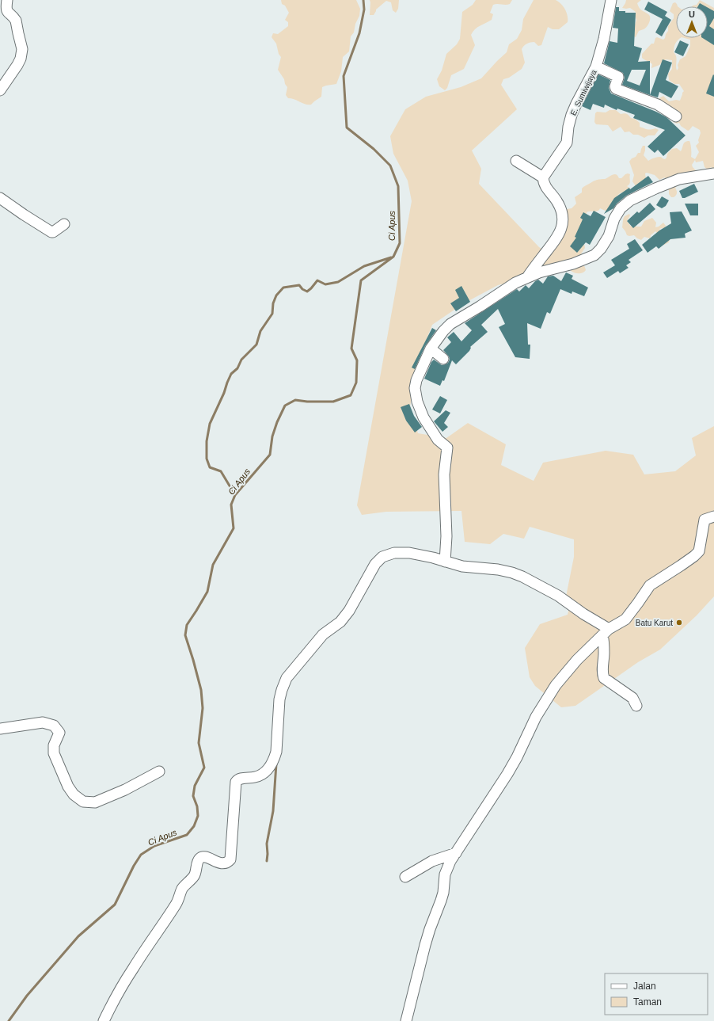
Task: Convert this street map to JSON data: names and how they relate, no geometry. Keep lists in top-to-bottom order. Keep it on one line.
{"streets":{"street":["E. Sumiwijaya"]},"water":["Ci Apus"],"places":["Batu Karut"],"legend":["Jalan","Taman"],"north":"top"}
